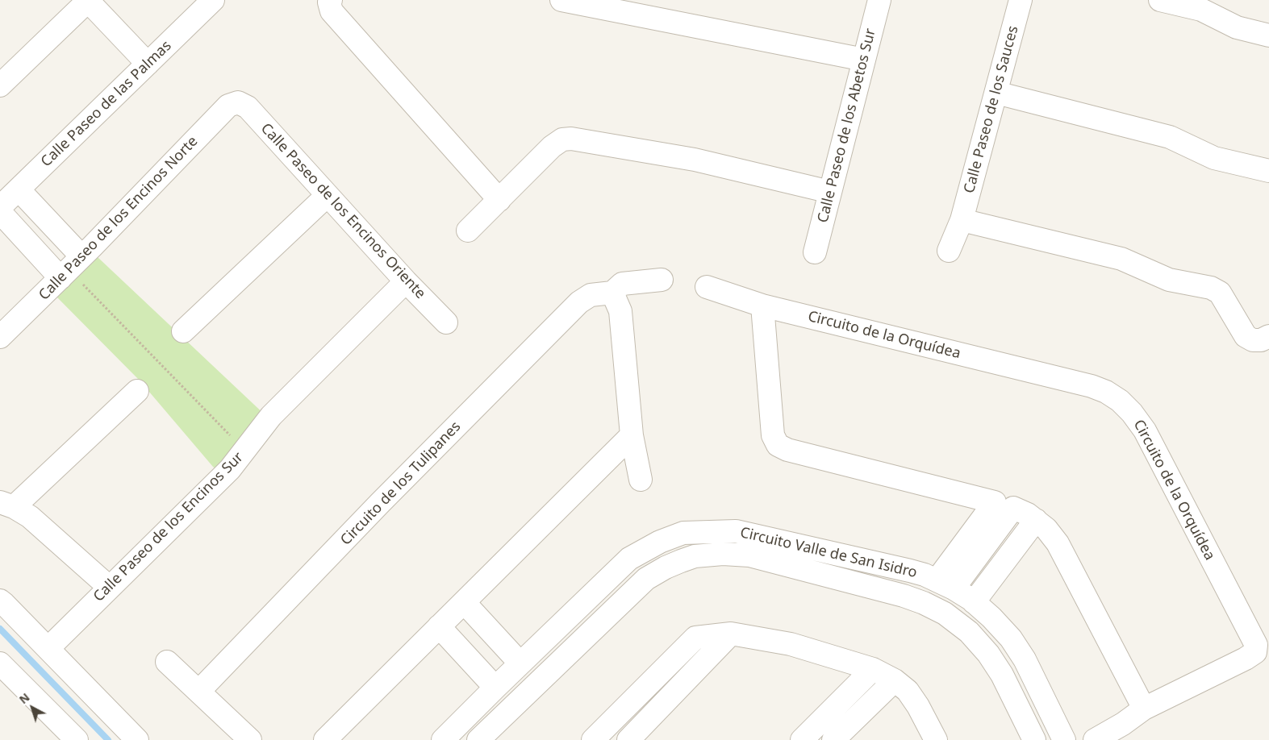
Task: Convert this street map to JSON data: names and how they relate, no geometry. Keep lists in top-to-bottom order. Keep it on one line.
{"streets":{"street":["Calle Paseo de las Palmas","Calle Paseo de los Sauces","Calle Paseo de los Abetos Sur","Calle Paseo de los Encinos Oriente","Calle Paseo de los Encinos Norte","Circuito de la Orquídea","Circuito de los Tulipanes","Calle Paseo de los Encinos Sur","Circuito Valle de San Isidro"]},"crossings":[["Calle Paseo de los Encinos Oriente","Calle Paseo de los Encinos Norte"],["Calle Paseo de los Encinos Oriente","Calle Paseo de los Encinos Sur"]],"north":"top left"}
